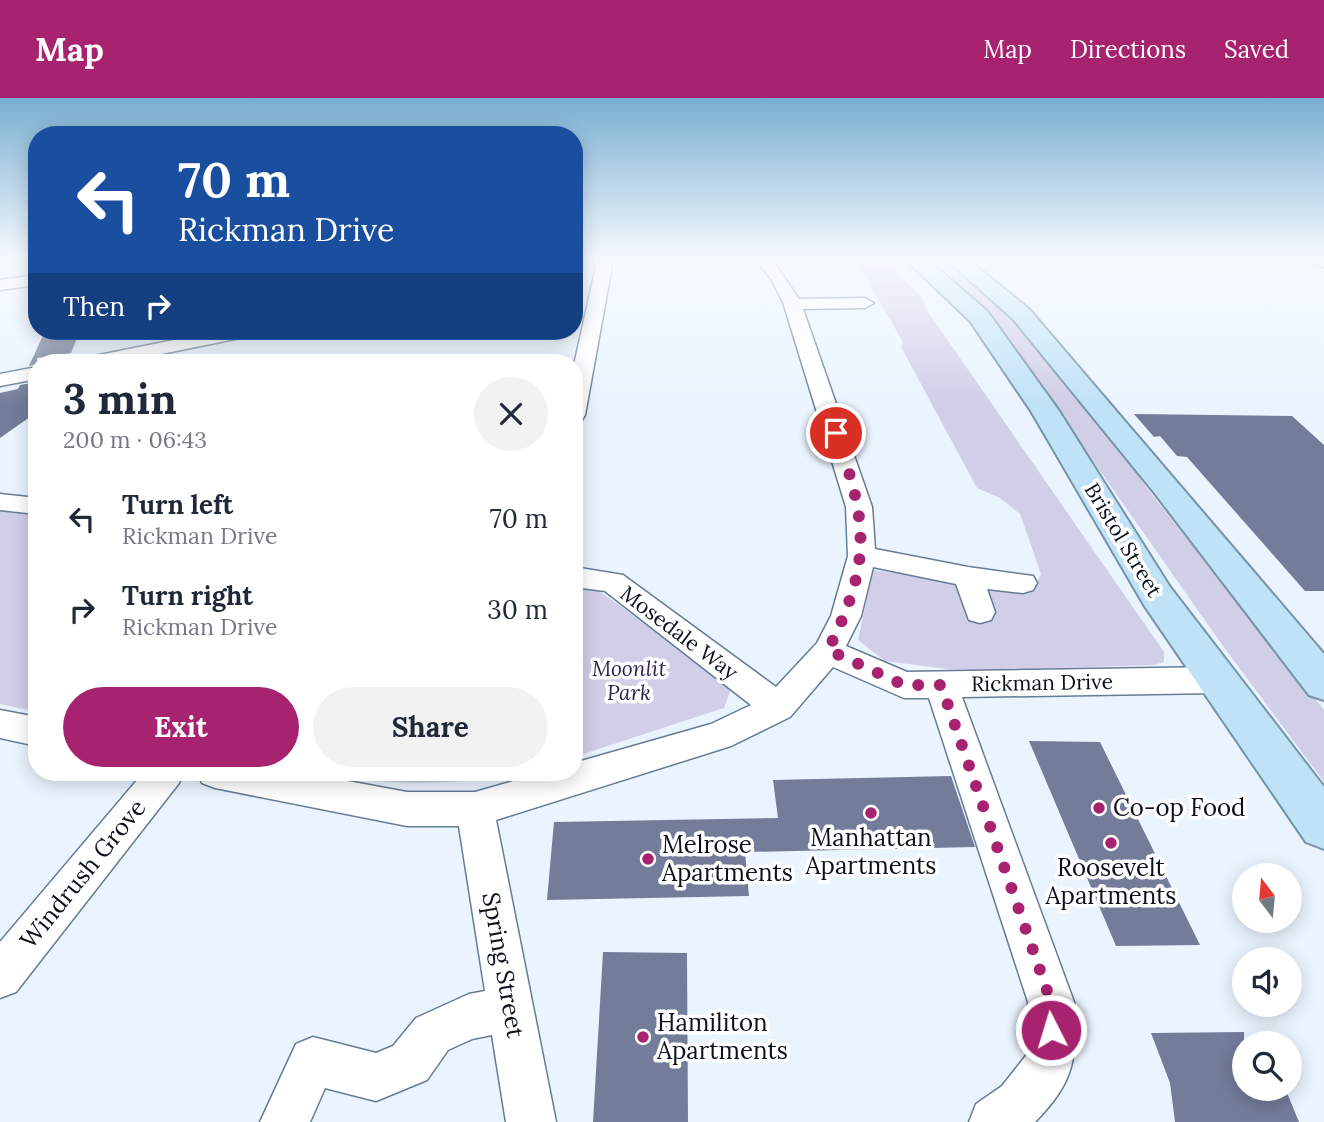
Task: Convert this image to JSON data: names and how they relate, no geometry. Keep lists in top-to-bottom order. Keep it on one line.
{"streets":{"highway":["Bristol Street"],"street":["Mosedale Way","Rickman Drive","Windrush Grove","Spring Street"]},"crossings":[["Bristol Street","Rickman Drive"]],"parks":["Moonlit Park"],"places":["Co-op Food","Manhattan Apartments","Roosevelt Apartments","Melrose Apartments","Hamiliton Apartments"],"north":"top","page":{"header":"Map","nav":["Map","Directions","Saved"],"turn":["70 m","Rickman Drive"],"then":"Then","heading":["3 min","200 m · 06:43"],"list":[{"name":"Turn left","note":"Rickman Drive","value":"70 m"},{"name":"Turn right","note":"Rickman Drive","value":"30 m"}],"buttons":["Exit","Share"]}}
